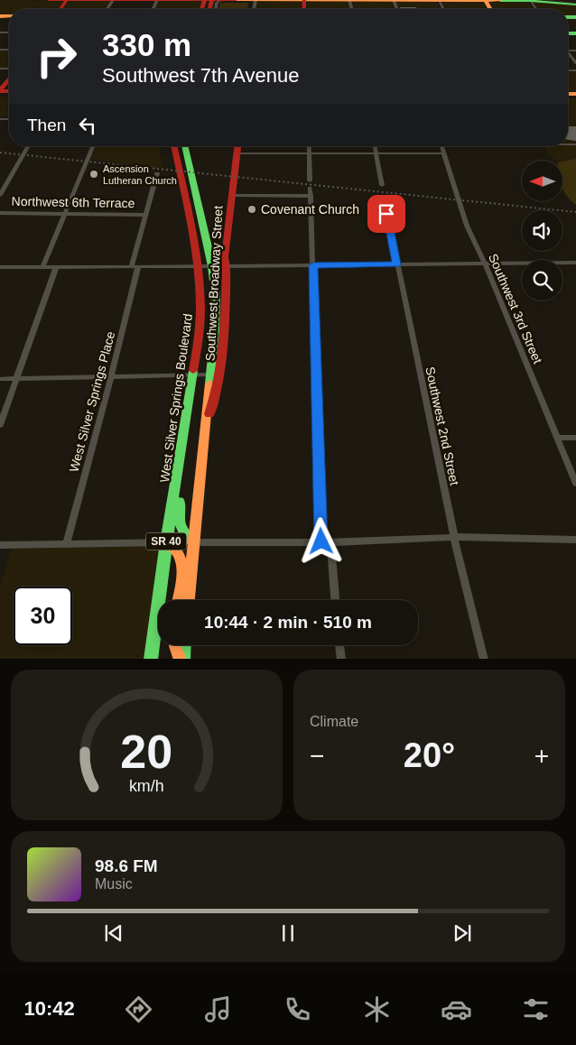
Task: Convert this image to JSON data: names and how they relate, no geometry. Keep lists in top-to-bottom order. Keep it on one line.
{"streets":{"main road":["Southwest Broadway Street","West Silver Springs Boulevard","SR 40"],"street":["Northwest 6th Terrace","Southwest 3rd Street","West Silver Springs Place","Southwest 2nd Street"]},"crossings":[["Northwest 6th Terrace","West Silver Springs Place"],["Southwest Broadway Street","SR 40"]],"places":["Ascension Lutheran Church","Covenant Church"],"north":"left","page":{"turn":["330 m","Southwest 7th Avenue"],"then":"Then","limit":"30","trip":"10:44 · 2 min · 510 m","tile":"Climate","heat":["−","20°","+"],"song":["98.6 FM","Music"],"tabs":"10:42","gauge":["20","km/h"]}}
